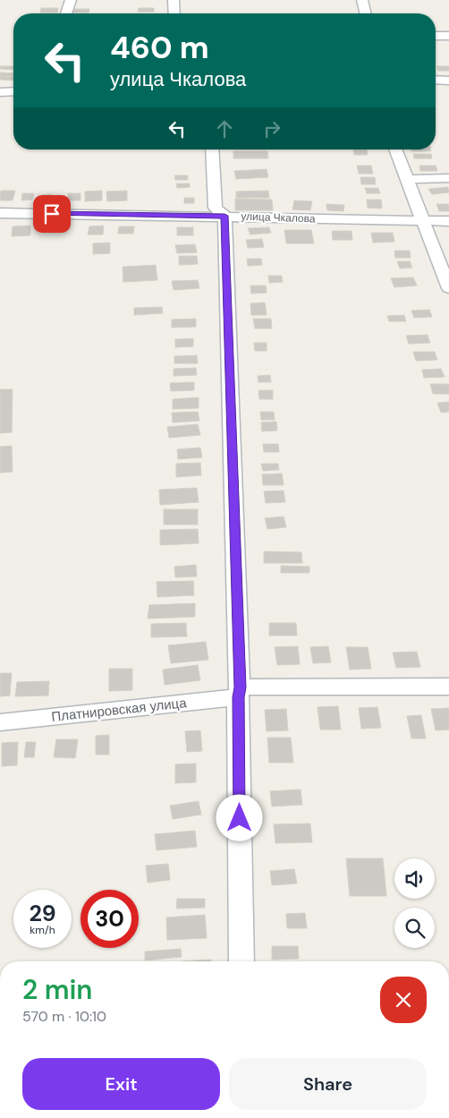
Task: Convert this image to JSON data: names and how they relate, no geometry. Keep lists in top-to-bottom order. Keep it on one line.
{"streets":{"street":["улица Чкалова","Платнировская улица"]},"page":{"turn":["460 m","улица Чкалова"],"speed":"29 km/h","limit":"30","heading":["2 min","570 m · 10:10"],"buttons":["Exit","Share"]}}
